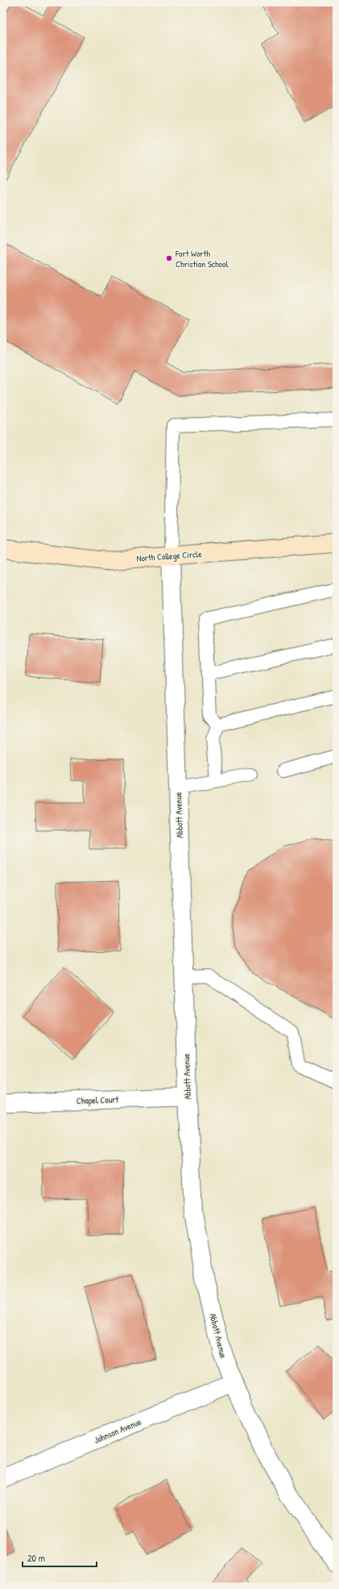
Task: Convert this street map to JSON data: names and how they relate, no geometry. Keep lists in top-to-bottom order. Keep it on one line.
{"streets":{"street":["North College Circle","Abbott Avenue","Chapel Court","Johnson Avenue"]},"crossings":[["North College Circle","Abbott Avenue"],["Abbott Avenue","Chapel Court"],["Abbott Avenue","Johnson Avenue"]],"places":["Fort Worth Christian School"],"scale_bar":"20 m"}
